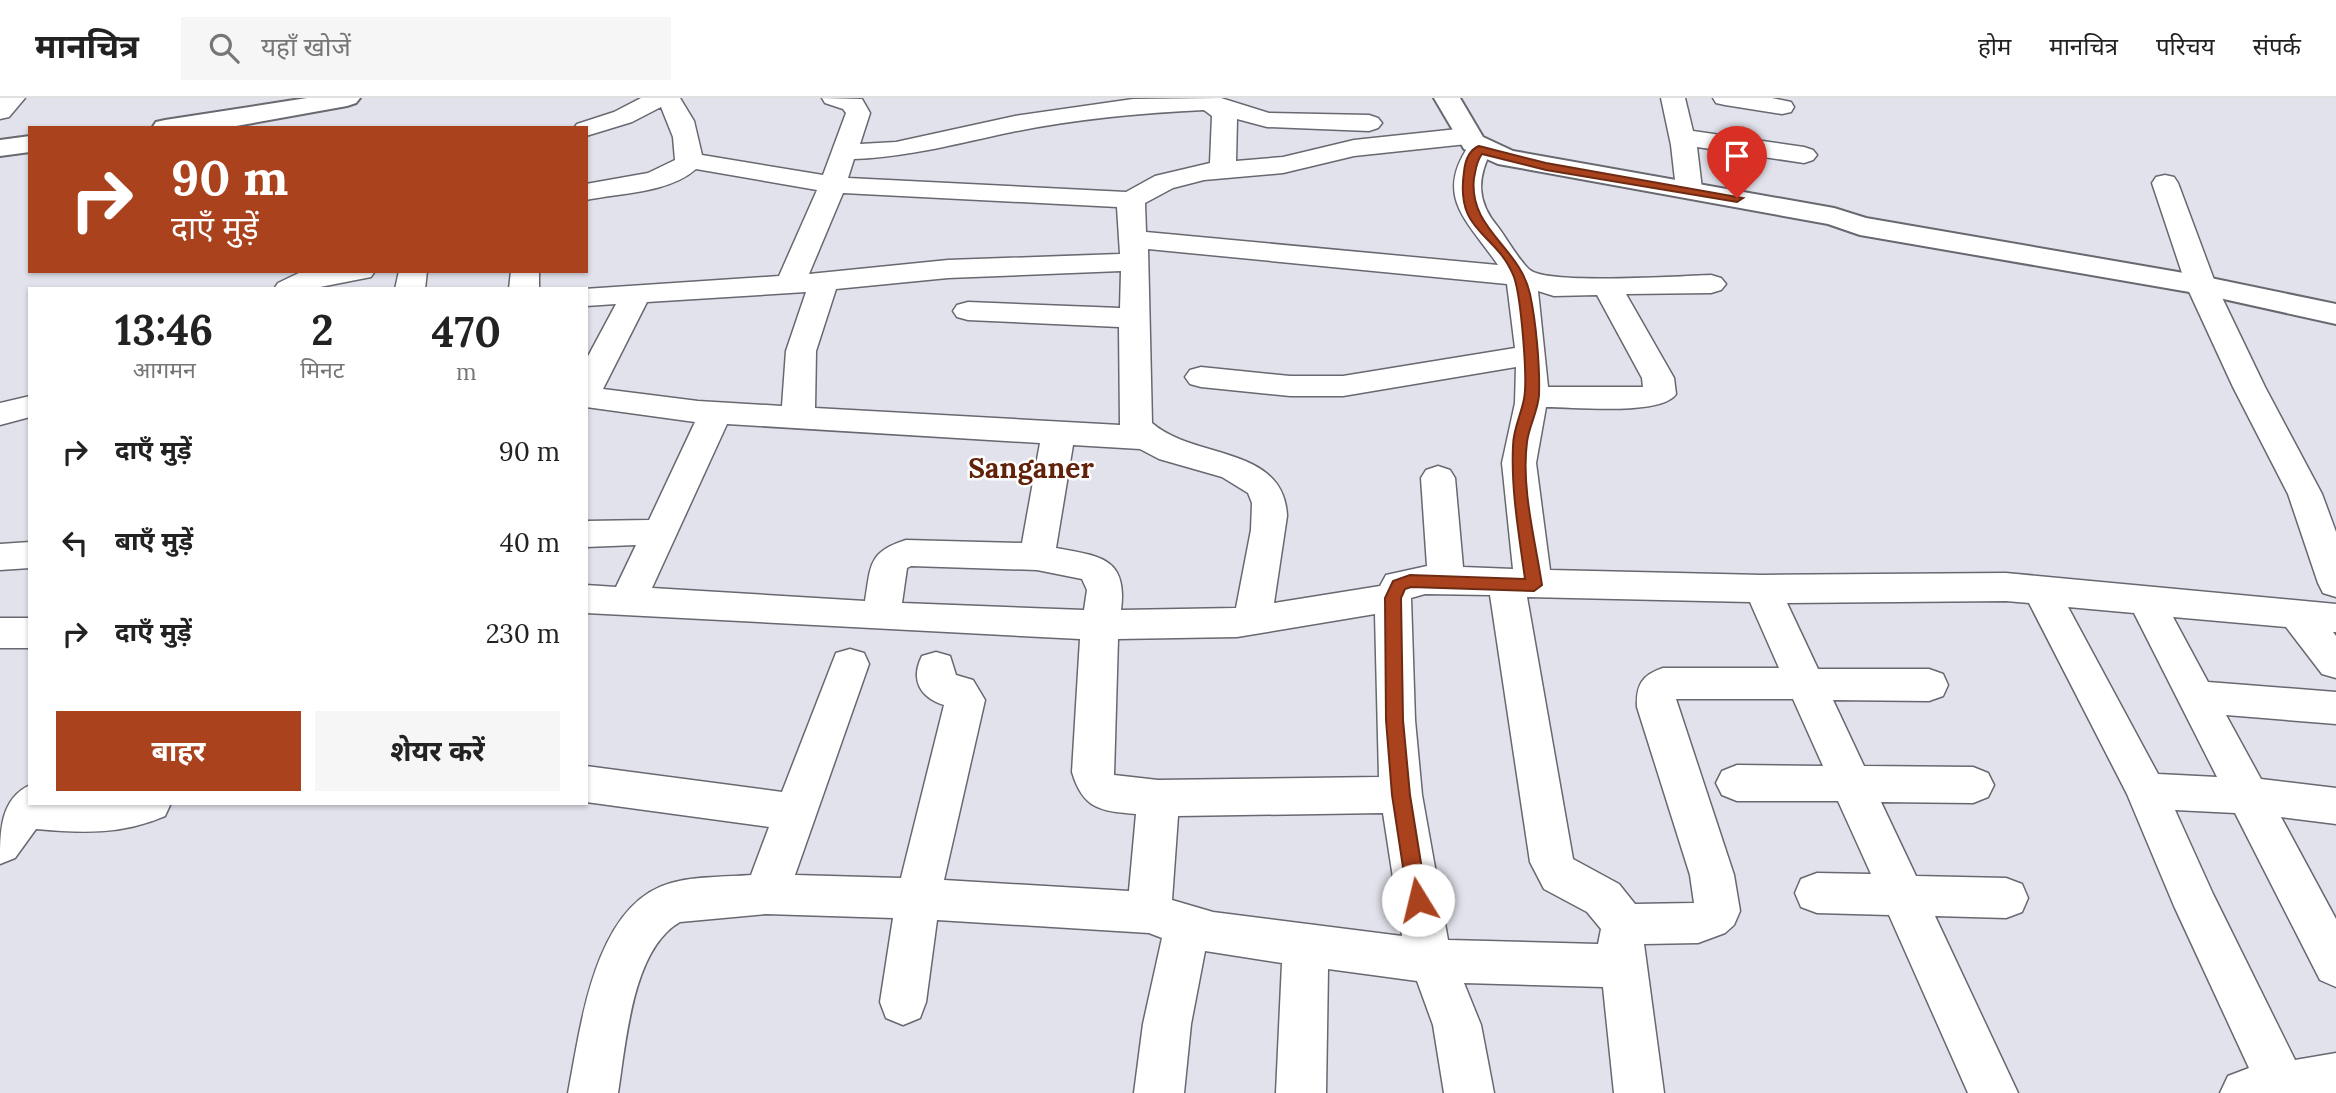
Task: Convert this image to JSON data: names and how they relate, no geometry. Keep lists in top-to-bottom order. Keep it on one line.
{"districts":["Sanganer"],"page":{"header":"मानचित्र","search":"यहाँ खोजें","nav":["होम","मानचित्र","परिचय","संपर्क"],"turn":["90 m","दाएँ मुड़ें"],"eta":["13:46","आगमन","2","मिनट","470","m"],"list":[{"name":"दाएँ मुड़ें","value":"90 m"},{"name":"बाएँ मुड़ें","value":"40 m"},{"name":"दाएँ मुड़ें","value":"230 m"}],"buttons":["बाहर","शेयर करें"]}}
